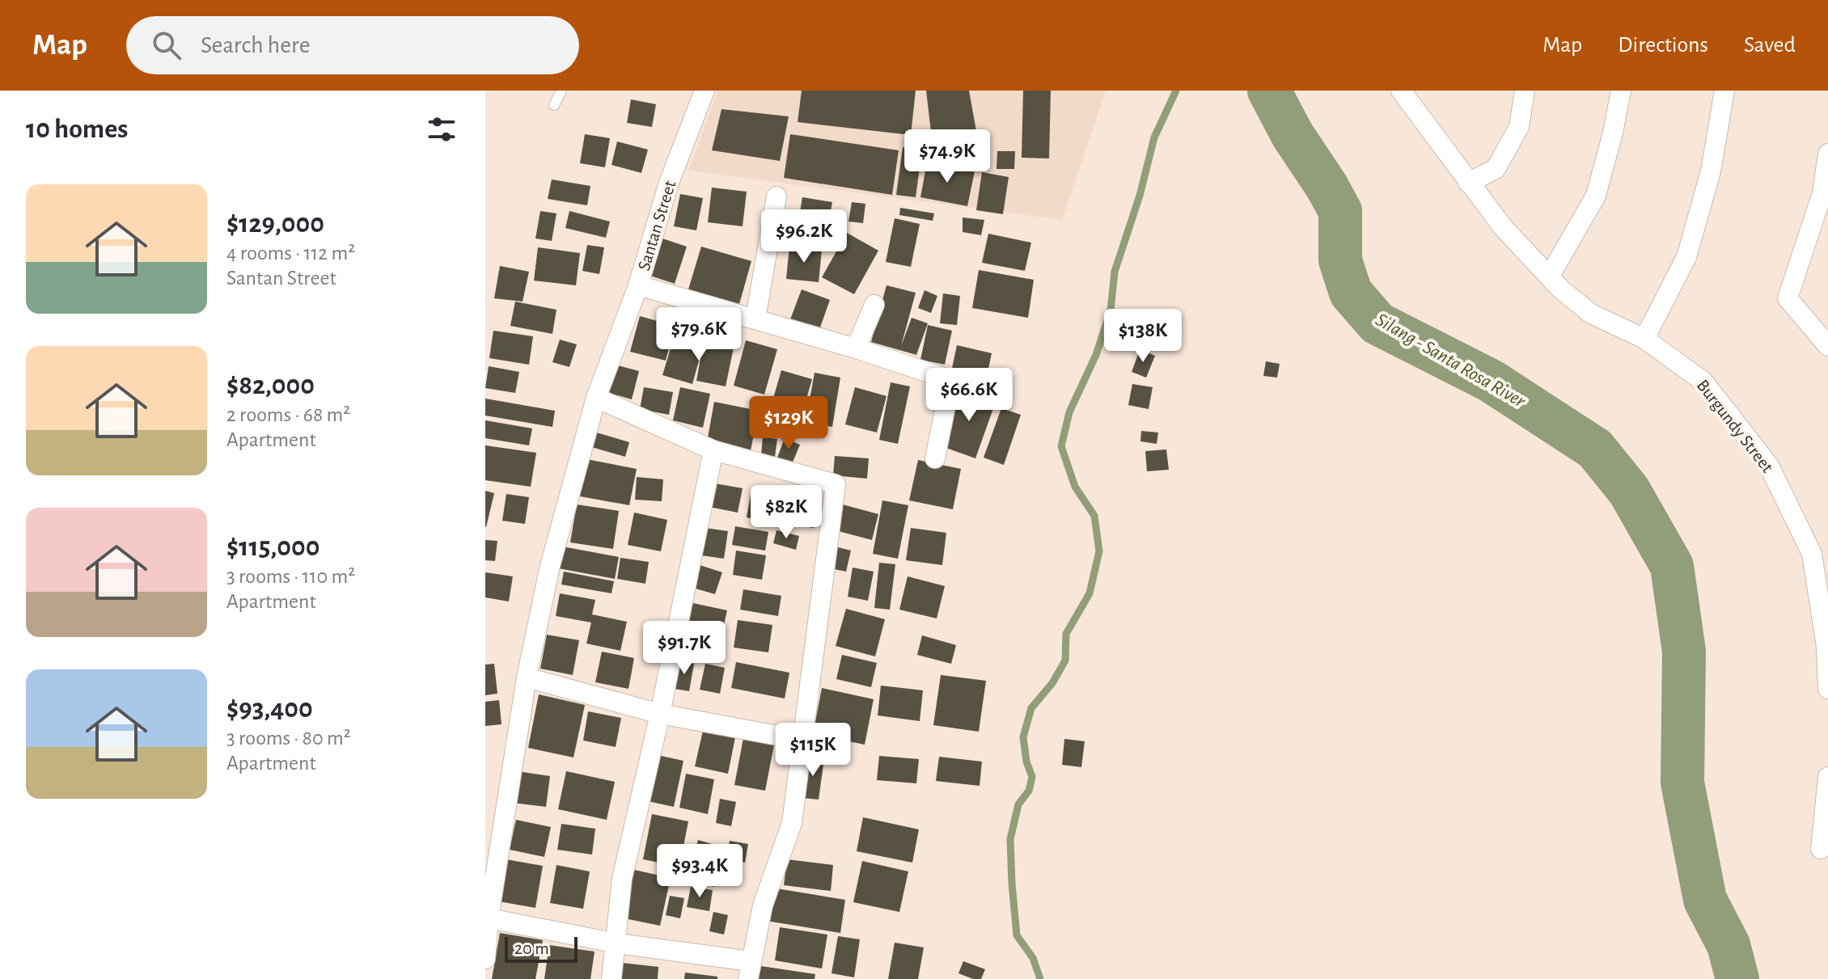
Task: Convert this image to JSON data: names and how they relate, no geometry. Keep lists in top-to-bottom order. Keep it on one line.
{"streets":{"street":["Santan Street","Burgundy Street"]},"water":["Silang - Santa Rosa River"],"scale_bar":"20 m","page":{"header":"Map","search":"Search here","nav":["Map","Directions","Saved"],"heading":"10 homes","price":["$74.9K","$96.2K","$79.6K","$138K","$66.6K","$129K","$82K","$91.7K","$115K","$93.4K"],"list":[{"name":"$129,000","note":"4 rooms · 112 m² · Santan Street"},{"name":"$82,000","note":"2 rooms · 68 m² · Apartment"},{"name":"$115,000","note":"3 rooms · 110 m² · Apartment"},{"name":"$93,400","note":"3 rooms · 80 m² · Apartment"}],"scale":"20 m"}}
